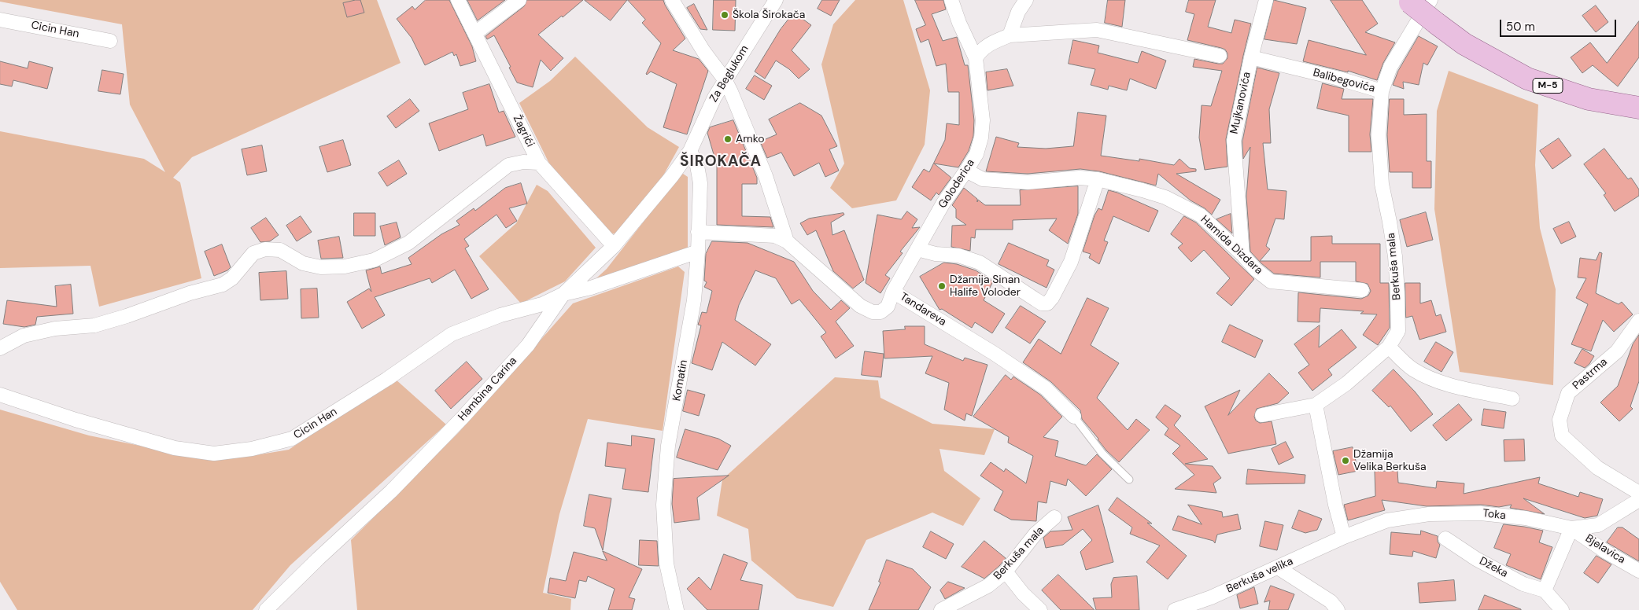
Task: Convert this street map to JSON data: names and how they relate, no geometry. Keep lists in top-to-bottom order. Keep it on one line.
{"streets":{"main road":["M-5"],"street":["Cicin Han","Za Beglukom","Balibegovića","Mujkanovića","Žagrići","Goloderica","Hamida Dizdara","Berkuša mala","Tandareva","Pastrma","Komatin","Hambina Carina","Toka","Bjelavica","Džeka","Berkuša velika"]},"crossings":[["Cicin Han","Hambina Carina"],["Za Beglukom","Komatin"],["Za Beglukom","Hambina Carina"],["Balibegovića","M-5"],["Balibegovića","Mujkanovića"],["Balibegovića","Berkuša mala"],["Mujkanovića","Hamida Dizdara"],["Žagrići","Hambina Carina"],["Goloderica","Hamida Dizdara"],["Goloderica","Tandareva"],["Tandareva","Komatin"],["Komatin","Hambina Carina"],["Toka","Bjelavica"],["Toka","Berkuša velika"]],"districts":["ŠIROKAČA"],"places":["Škola Širokača","Amko","Džamija Sinan Halife Voloder","Džamija Velika Berkuša"],"scale_bar":"50 m"}
